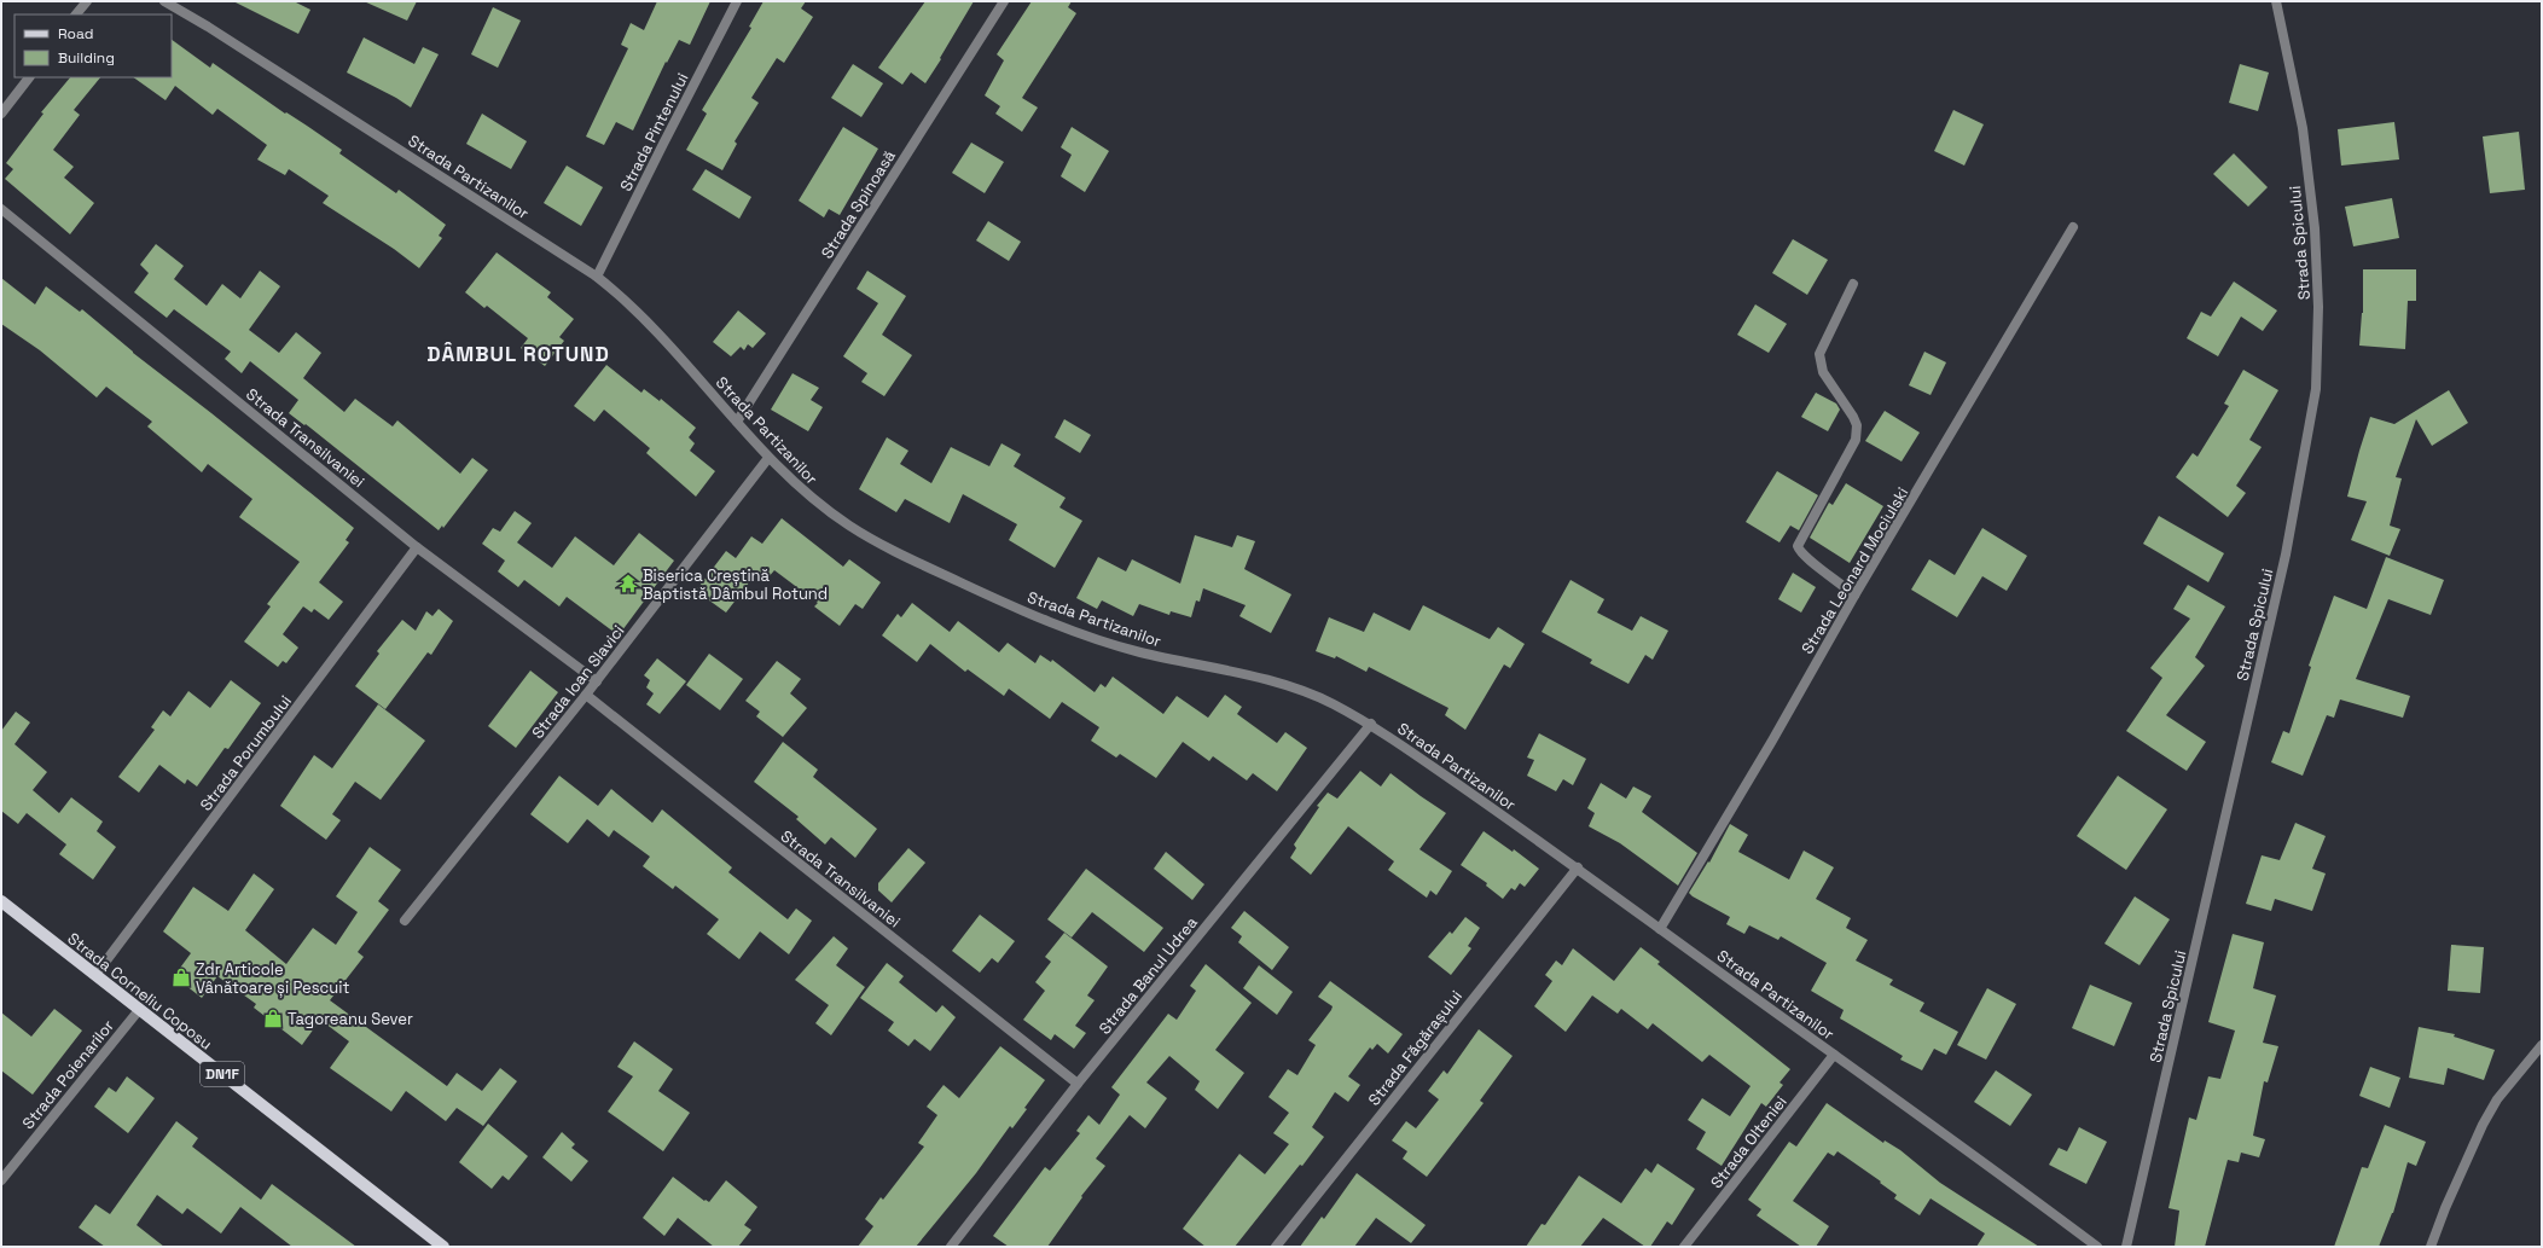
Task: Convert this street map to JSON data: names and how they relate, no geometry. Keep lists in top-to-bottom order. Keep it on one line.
{"streets":{"main road":["Strada Corneliu Coposu","DN1F"],"street":["Strada Pintenului","Strada Partizanilor","Strada Spinoasă","Strada Spicului","Strada Transilvaniei","Strada Leonard Mociulski","Strada Ioan Slavici","Strada Porumbului","Strada Banul Udrea","Strada Făgărașului","Strada Poienarilor","Strada Olteniei"]},"crossings":[["Strada Pintenului","Strada Partizanilor"],["Strada Partizanilor","Strada Spinoasă"],["Strada Partizanilor","Strada Leonard Mociulski"],["Strada Partizanilor","Strada Ioan Slavici"],["Strada Partizanilor","Strada Banul Udrea"],["Strada Partizanilor","Strada Făgărașului"],["Strada Partizanilor","Strada Olteniei"],["Strada Transilvaniei","Strada Ioan Slavici"],["Strada Transilvaniei","Strada Porumbului"],["Strada Transilvaniei","Strada Banul Udrea"],["Strada Porumbului","Strada Corneliu Coposu"],["Strada Corneliu Coposu","Strada Poienarilor"]],"districts":["DÂMBUL ROTUND"],"places":{"temple":["Biserica Creștină Baptistă Dâmbul Rotund"],"shop":["Zdr Articole Vânătoare și Pescuit","Tagoreanu Sever"]},"legend":["Road","Building"]}
